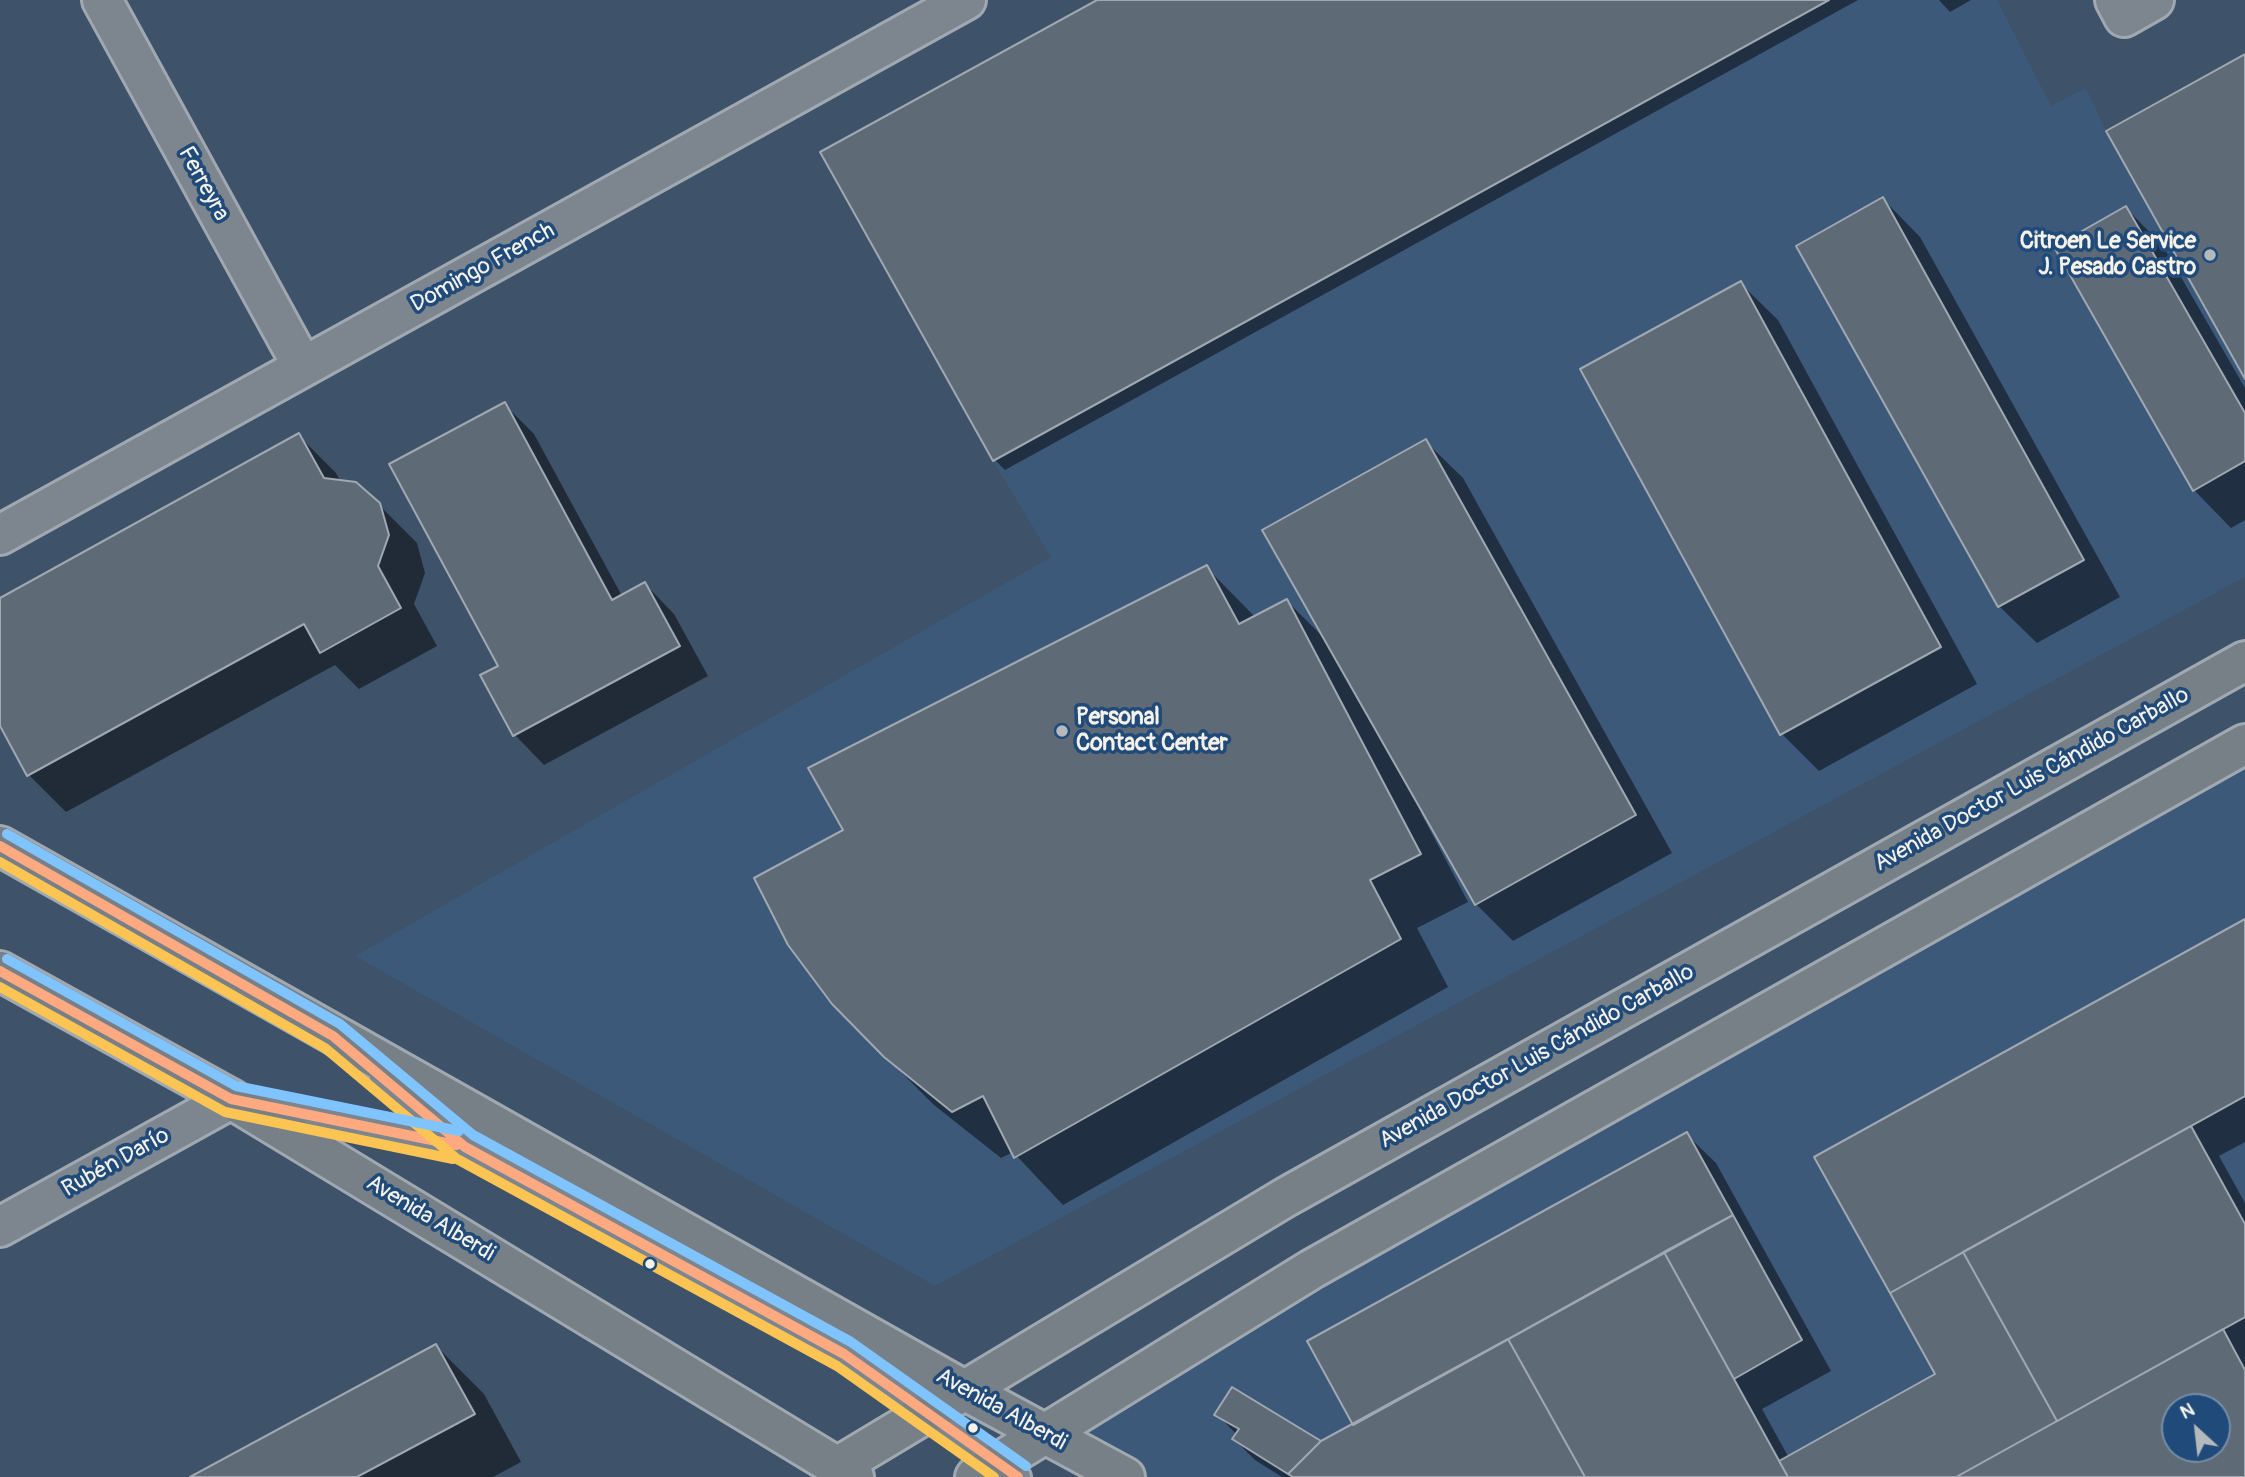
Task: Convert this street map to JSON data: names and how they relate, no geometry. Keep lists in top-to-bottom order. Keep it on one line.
{"streets":{"main road":["Avenida Doctor Luis Cándido Carballo","Avenida Alberdi"],"street":["Ferreyra","Domingo French","Rubén Darío"]},"crossings":[["Ferreyra","Domingo French"],["Avenida Doctor Luis Cándido Carballo","Avenida Alberdi"],["Rubén Darío","Avenida Alberdi"]],"places":["Citroen Le Service J. Pesado Castro","Personal Contact Center"],"north":"top left"}
